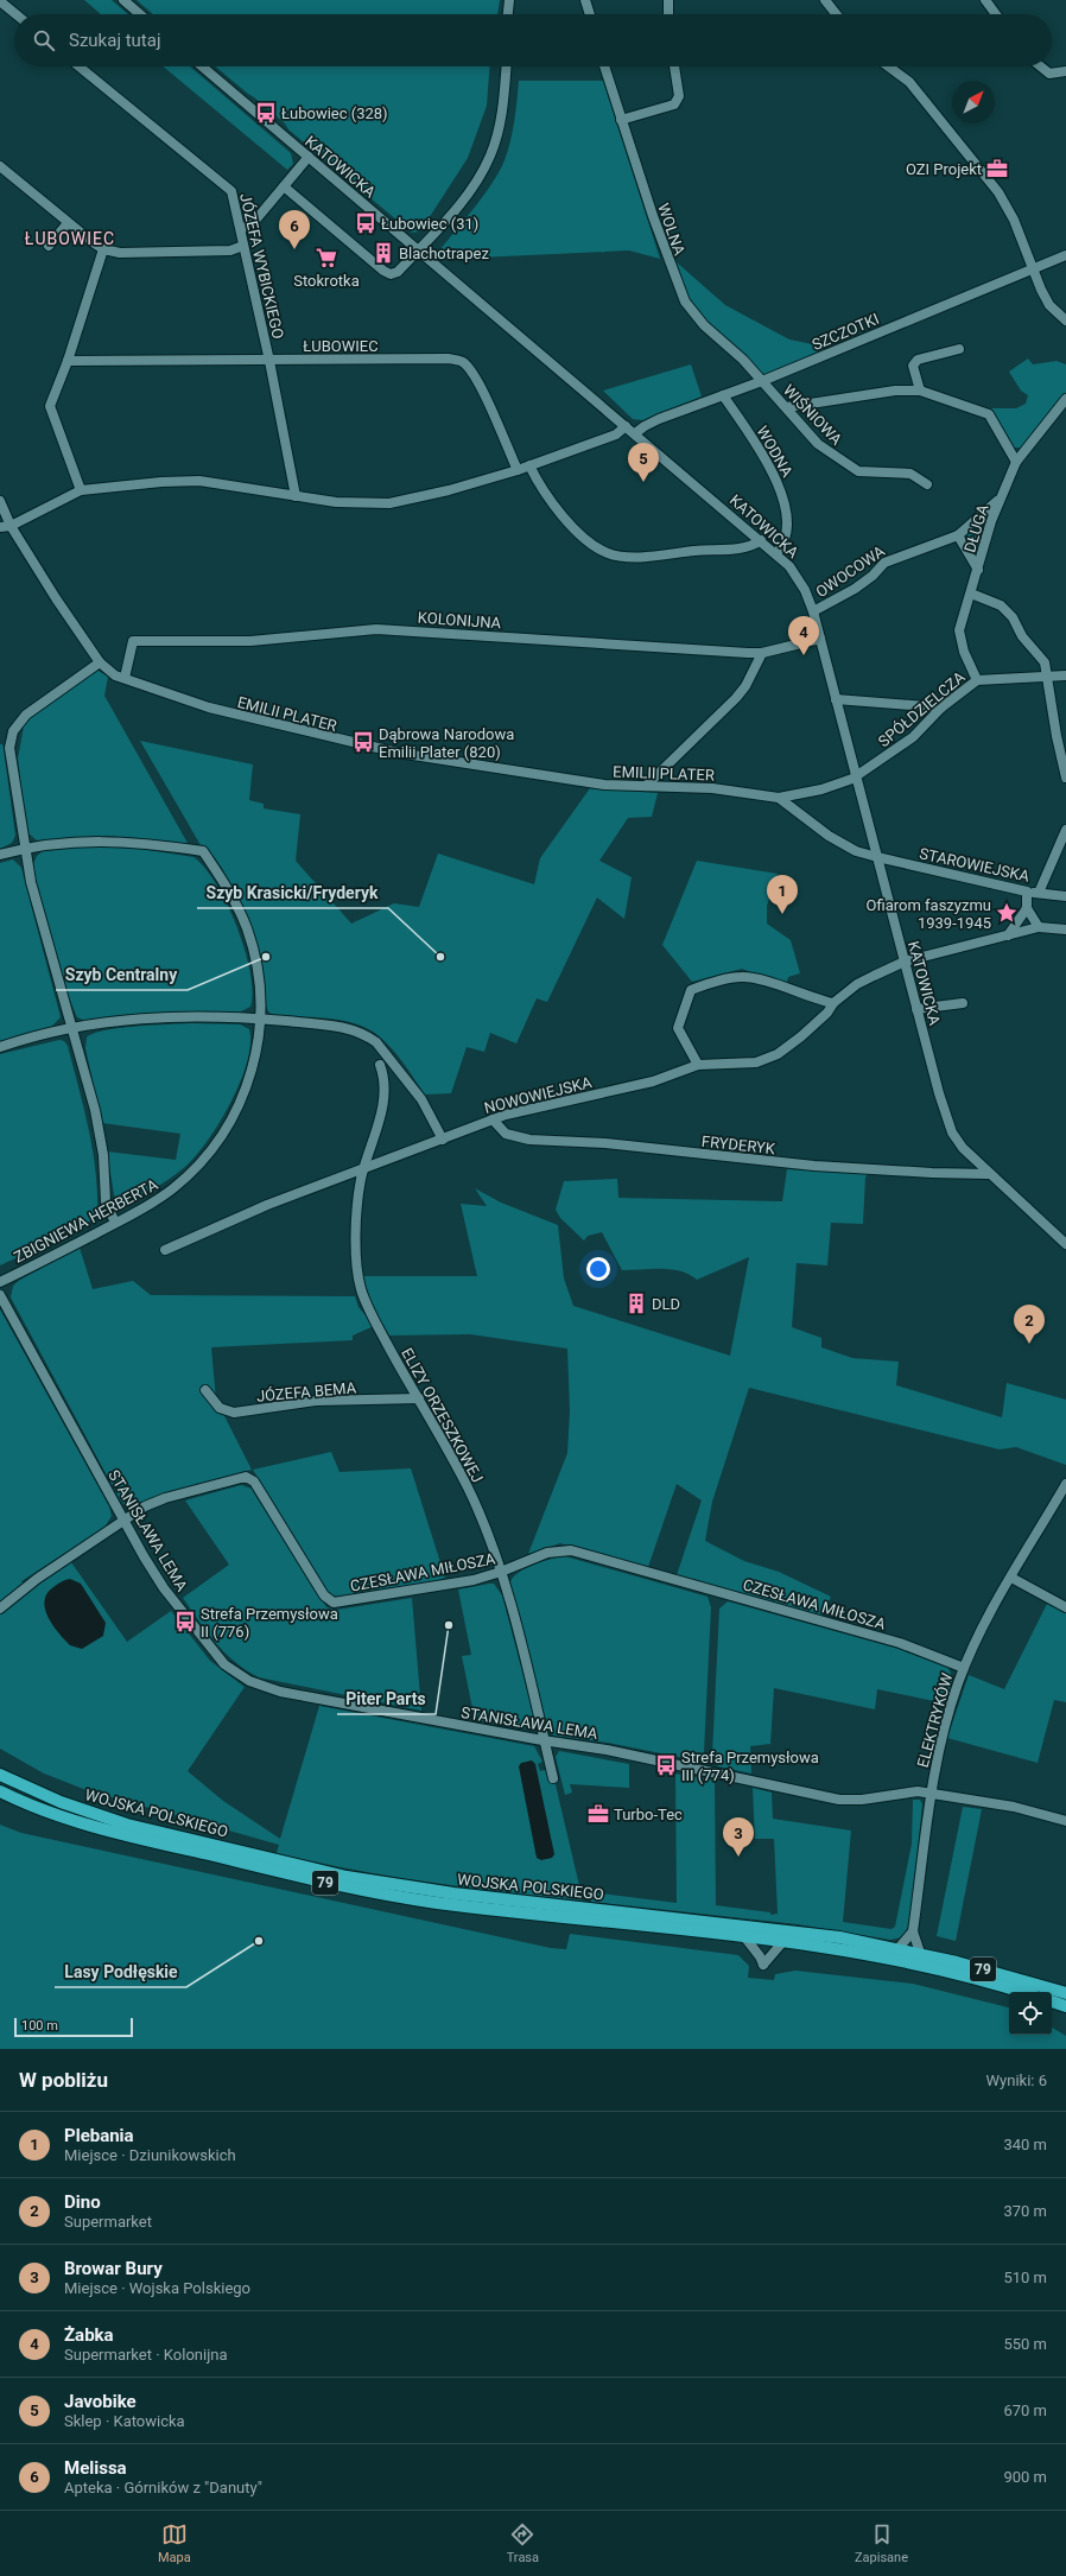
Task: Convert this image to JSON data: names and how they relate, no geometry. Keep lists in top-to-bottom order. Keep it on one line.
{"streets":{"main road":["WOJSKA POLSKIEGO","79"],"street":["KATOWICKA","WOLNA","JÓZEFA WYBICKIEGO","SZCZOTKI","ŁUBOWIEC","WIŚNIOWA","WODNA","DŁUGA","OWOCOWA","KOLONIJNA","SPÓŁDZIELCZA","EMILII PLATER","STAROWIEJSKA","NOWOWIEJSKA","FRYDERYK","ZBIGNIEWA HERBERTA","JÓZEFA BEMA","ELIZY ORZESZKOWEJ","STANISŁAWA LEMA","CZESŁAWA MIŁOSZA","ELEKTRYKÓW"]},"crossings":[["KATOWICKA","SZCZOTKI"],["KATOWICKA","WODNA"],["KATOWICKA","OWOCOWA"],["KATOWICKA","KOLONIJNA"],["KATOWICKA","SPÓŁDZIELCZA"],["KATOWICKA","EMILII PLATER"],["KATOWICKA","STAROWIEJSKA"],["KATOWICKA","NOWOWIEJSKA"],["KATOWICKA","FRYDERYK"],["WOLNA","SZCZOTKI"],["WOLNA","WIŚNIOWA"],["JÓZEFA WYBICKIEGO","ŁUBOWIEC"],["SZCZOTKI","WIŚNIOWA"],["SZCZOTKI","WODNA"],["DŁUGA","OWOCOWA"],["DŁUGA","SPÓŁDZIELCZA"],["KOLONIJNA","EMILII PLATER"],["SPÓŁDZIELCZA","EMILII PLATER"],["EMILII PLATER","STAROWIEJSKA"],["NOWOWIEJSKA","FRYDERYK"],["NOWOWIEJSKA","ELIZY ORZESZKOWEJ"],["JÓZEFA BEMA","ELIZY ORZESZKOWEJ"],["ELIZY ORZESZKOWEJ","STANISŁAWA LEMA"],["ELIZY ORZESZKOWEJ","CZESŁAWA MIŁOSZA"],["STANISŁAWA LEMA","CZESŁAWA MIŁOSZA"],["STANISŁAWA LEMA","ELEKTRYKÓW"],["CZESŁAWA MIŁOSZA","ELEKTRYKÓW"],["ELEKTRYKÓW","WOJSKA POLSKIEGO"]],"districts":["ŁUBOWIEC"],"places":{"bus stop":["Łubowiec (328)","Łubowiec (31)","Dąbrowa Narodowa Emilii Plater (820)","Strefa Przemysłowa II (776)","Strefa Przemysłowa III (774)"],"office":["OZI Projekt","Turbo-Tec"],"building":["Blachotrapez","DLD"],"supermarket":["Stokrotka"],"place":["Ofiarom faszyzmu 1939-1945"],"other":["Szyb Centralny","Szyb Krasicki/Fryderyk","Piter Parts","Lasy Podłęskie"]},"scale_bar":"100 m","north":"top right","page":{"search":"Szukaj tutaj","pins":["6","5","4","1","2","3"],"scale":"100 m","heading":["W pobliżu","Wyniki: 6"],"list":[{"mark":"1","name":"Plebania","note":"Miejsce · Dziunikowskich","value":"340 m"},{"mark":"2","name":"Dino","note":"Supermarket","value":"370 m"},{"mark":"3","name":"Browar Bury","note":"Miejsce · Wojska Polskiego","value":"510 m"},{"mark":"4","name":"Żabka","note":"Supermarket · Kolonijna","value":"550 m"},{"mark":"5","name":"Javobike","note":"Sklep · Katowicka","value":"670 m"},{"mark":"6","name":"Melissa","note":"Apteka · Górników z \"Danuty\"","value":"900 m"}],"nav":["Mapa","Trasa","Zapisane"]}}
